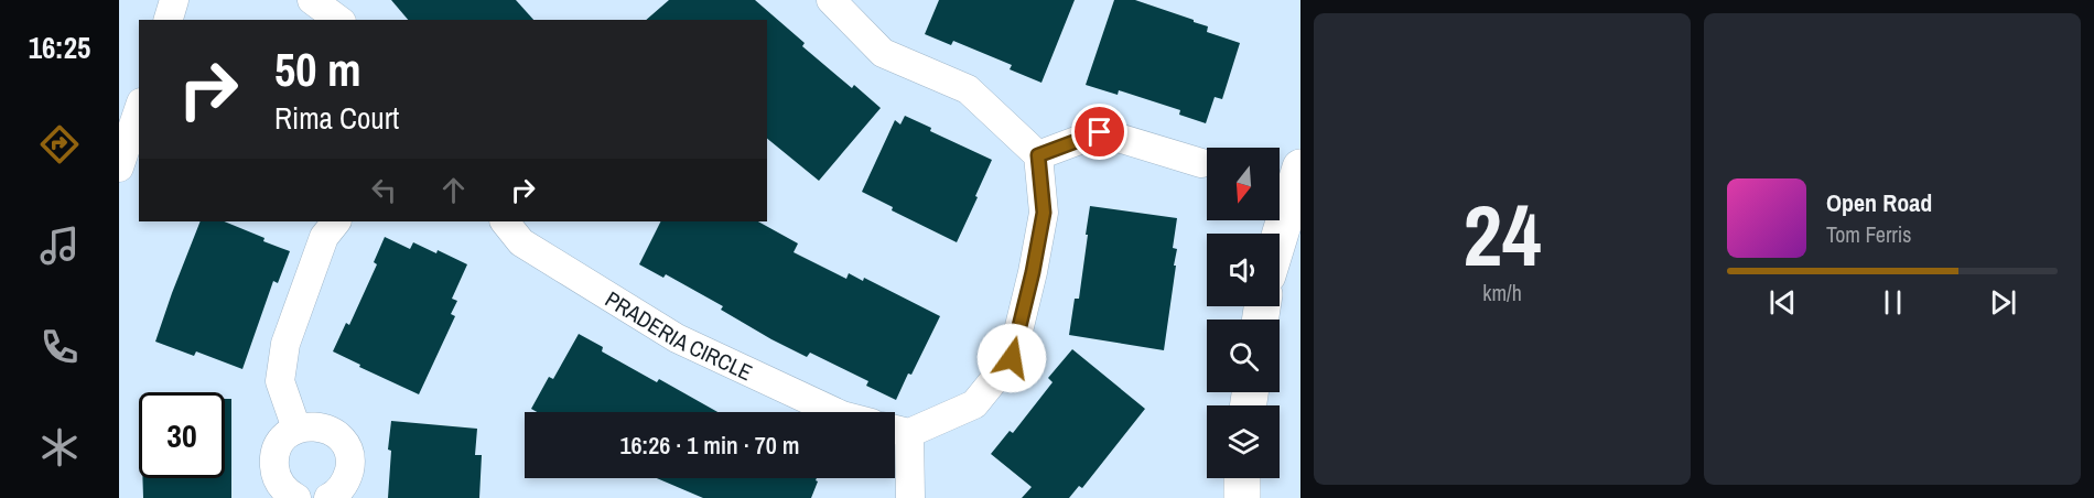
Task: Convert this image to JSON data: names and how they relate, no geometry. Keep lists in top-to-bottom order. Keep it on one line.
{"streets":{"street":["PRADERIA CIRCLE"]},"north":"bottom","page":{"tabs":"16:25","tile":["24","km/h"],"turn":["50 m","Rima Court"],"song":["Open Road","Tom Ferris"],"limit":"30","trip":"16:26 · 1 min · 70 m"}}
